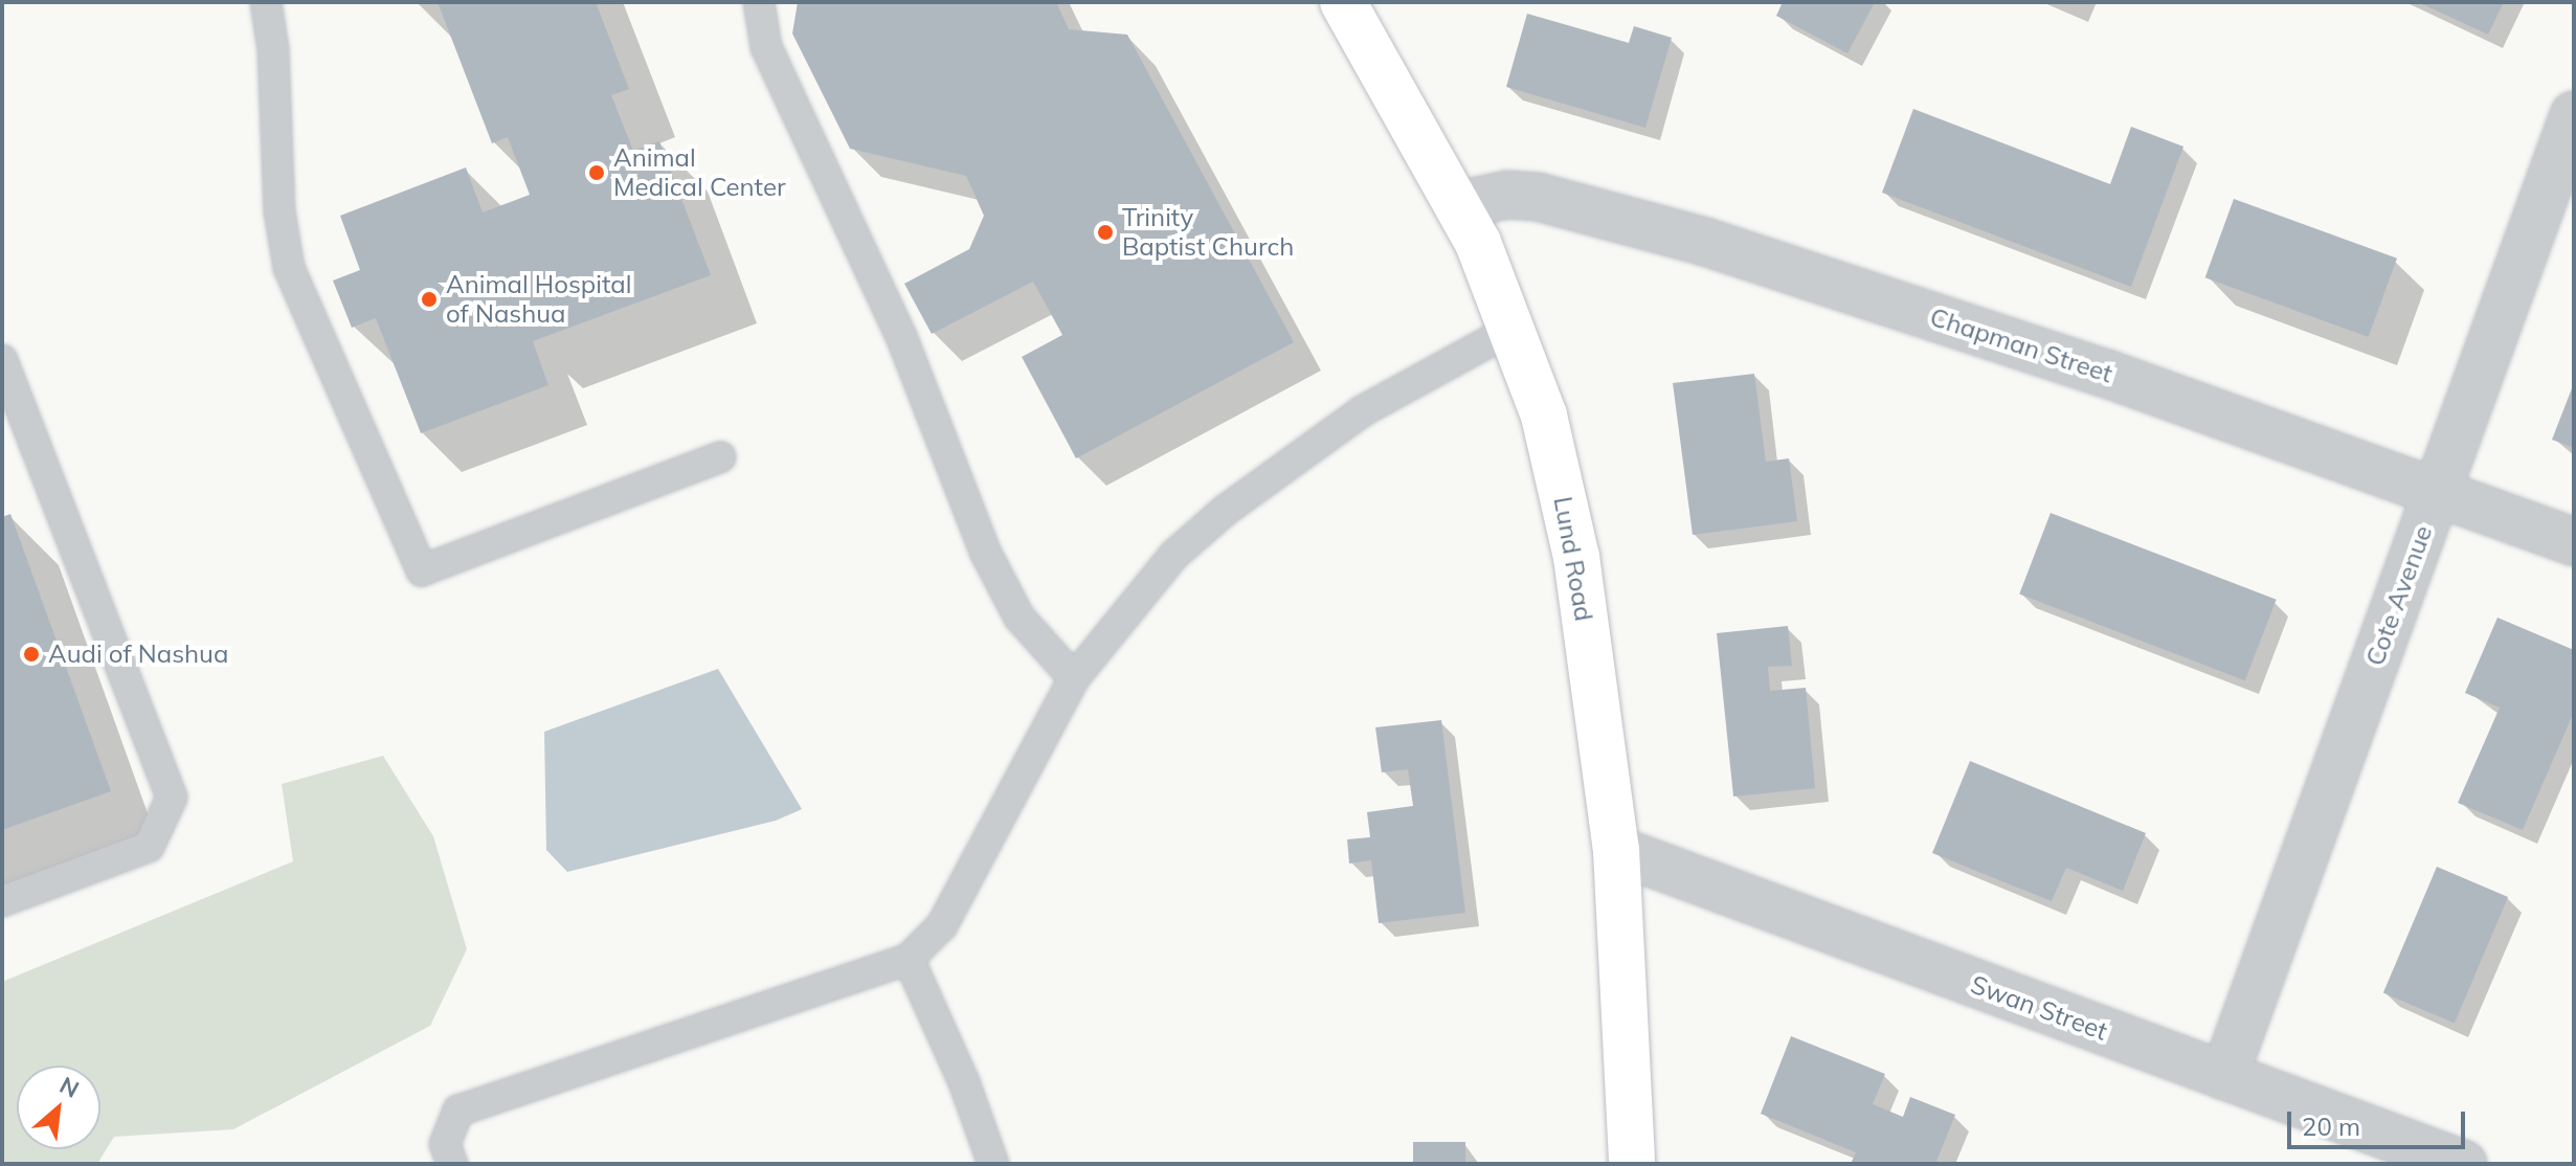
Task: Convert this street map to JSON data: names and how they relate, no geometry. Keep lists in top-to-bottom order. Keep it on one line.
{"streets":{"street":["Chapman Street","Lund Road","Cote Avenue","Swan Street"]},"crossings":[["Chapman Street","Lund Road"],["Chapman Street","Cote Avenue"],["Lund Road","Swan Street"],["Cote Avenue","Swan Street"]],"places":["Animal Medical Center","Trinity Baptist Church","Animal Hospital of Nashua","Audi of Nashua"],"scale_bar":"20 m","north":"top right"}
